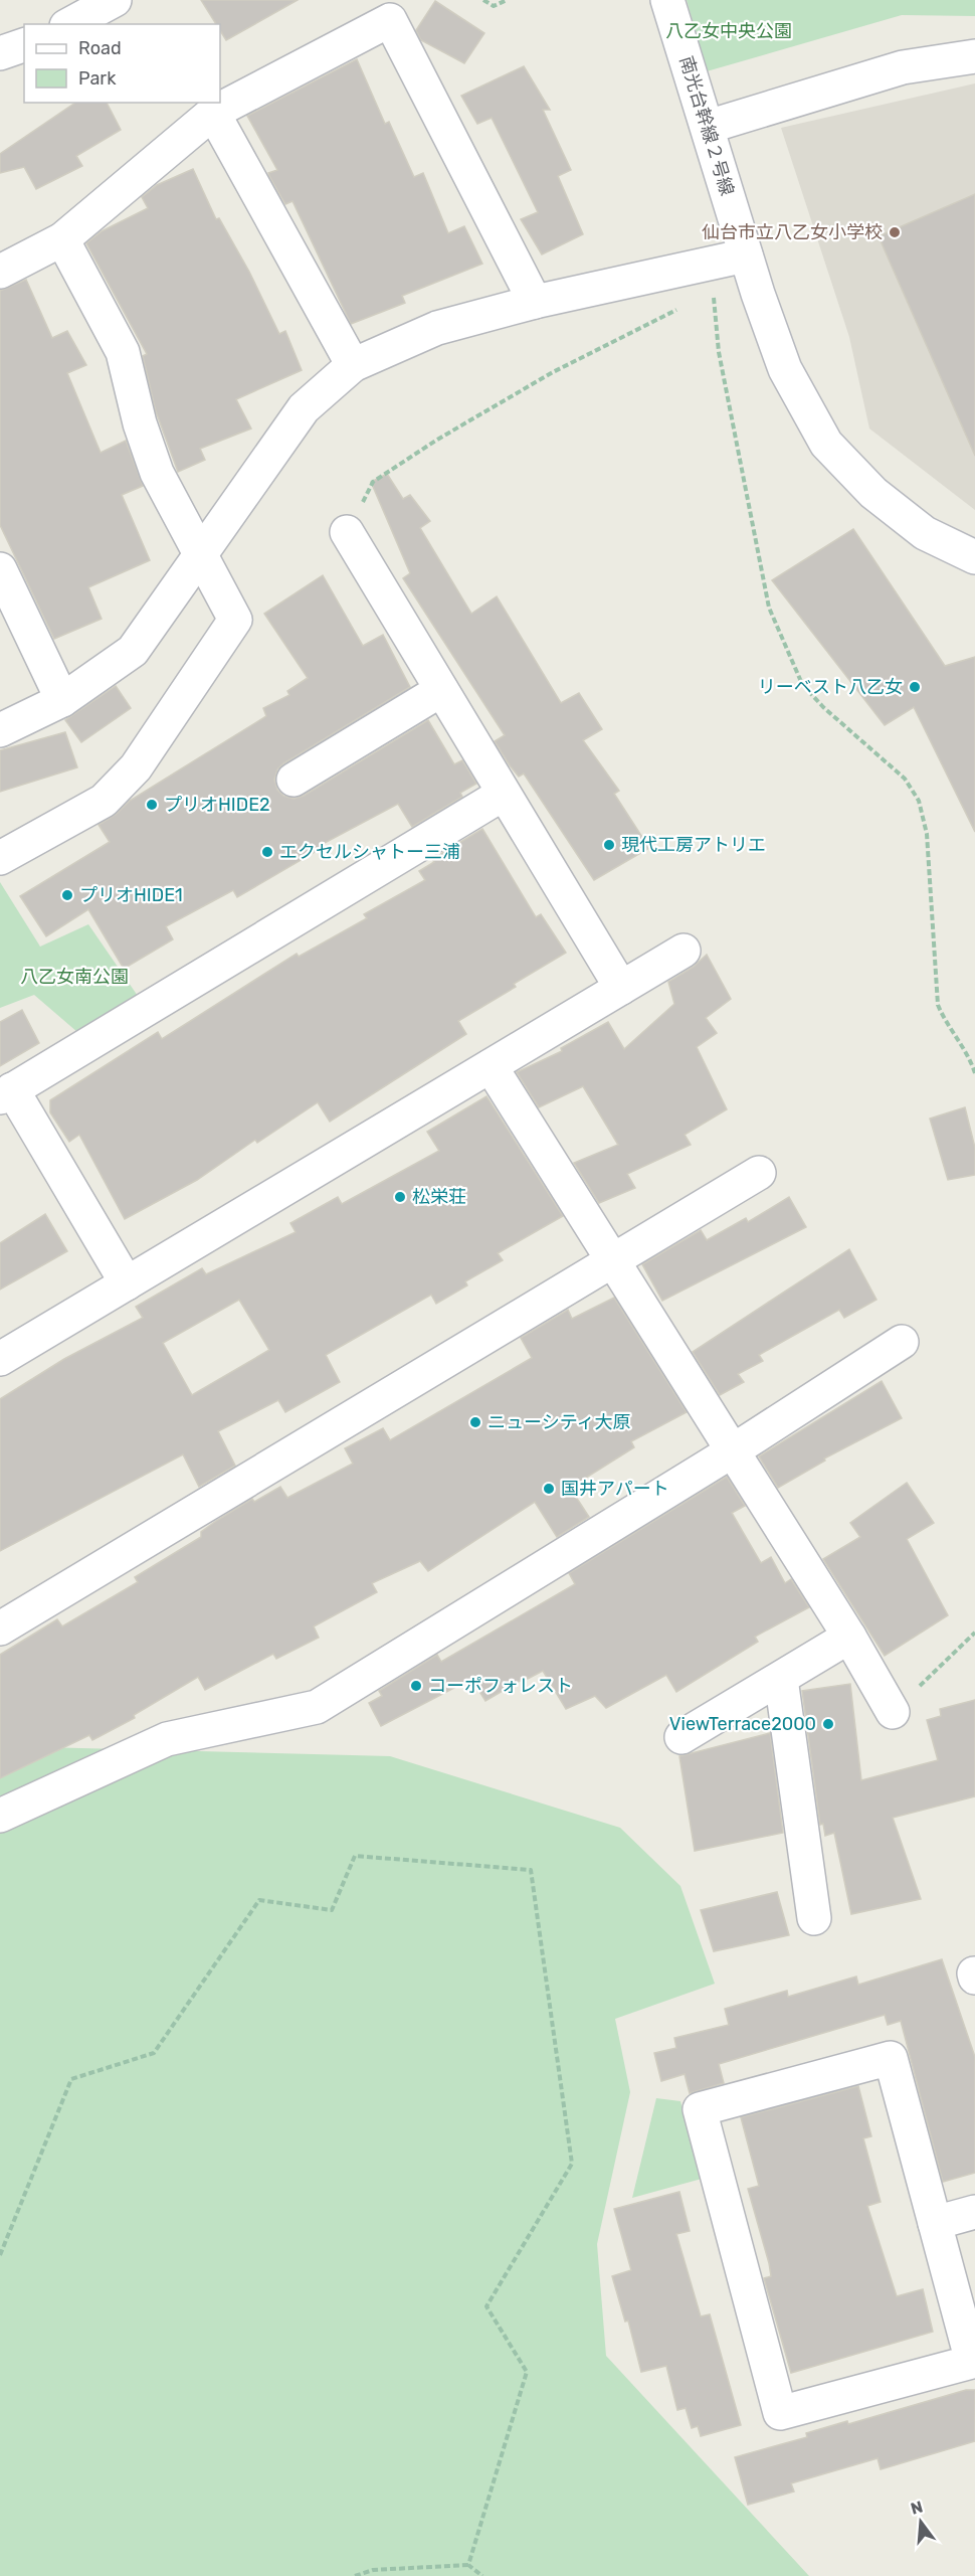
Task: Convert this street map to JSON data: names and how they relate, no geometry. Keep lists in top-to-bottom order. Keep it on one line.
{"streets":{"street":["南光台幹線２号線"]},"parks":["八乙女中央公園","八乙女南公園"],"places":["仙台市立八乙女小学校","リーベスト八乙女","プリオHIDE2","現代工房アトリエ","エクセルシャトー三浦","プリオHIDE1","松栄荘","ニューシティ大原","国井アパート","コーポフォレスト","ViewTerrace2000"],"legend":["Road","Park"],"north":"top"}
